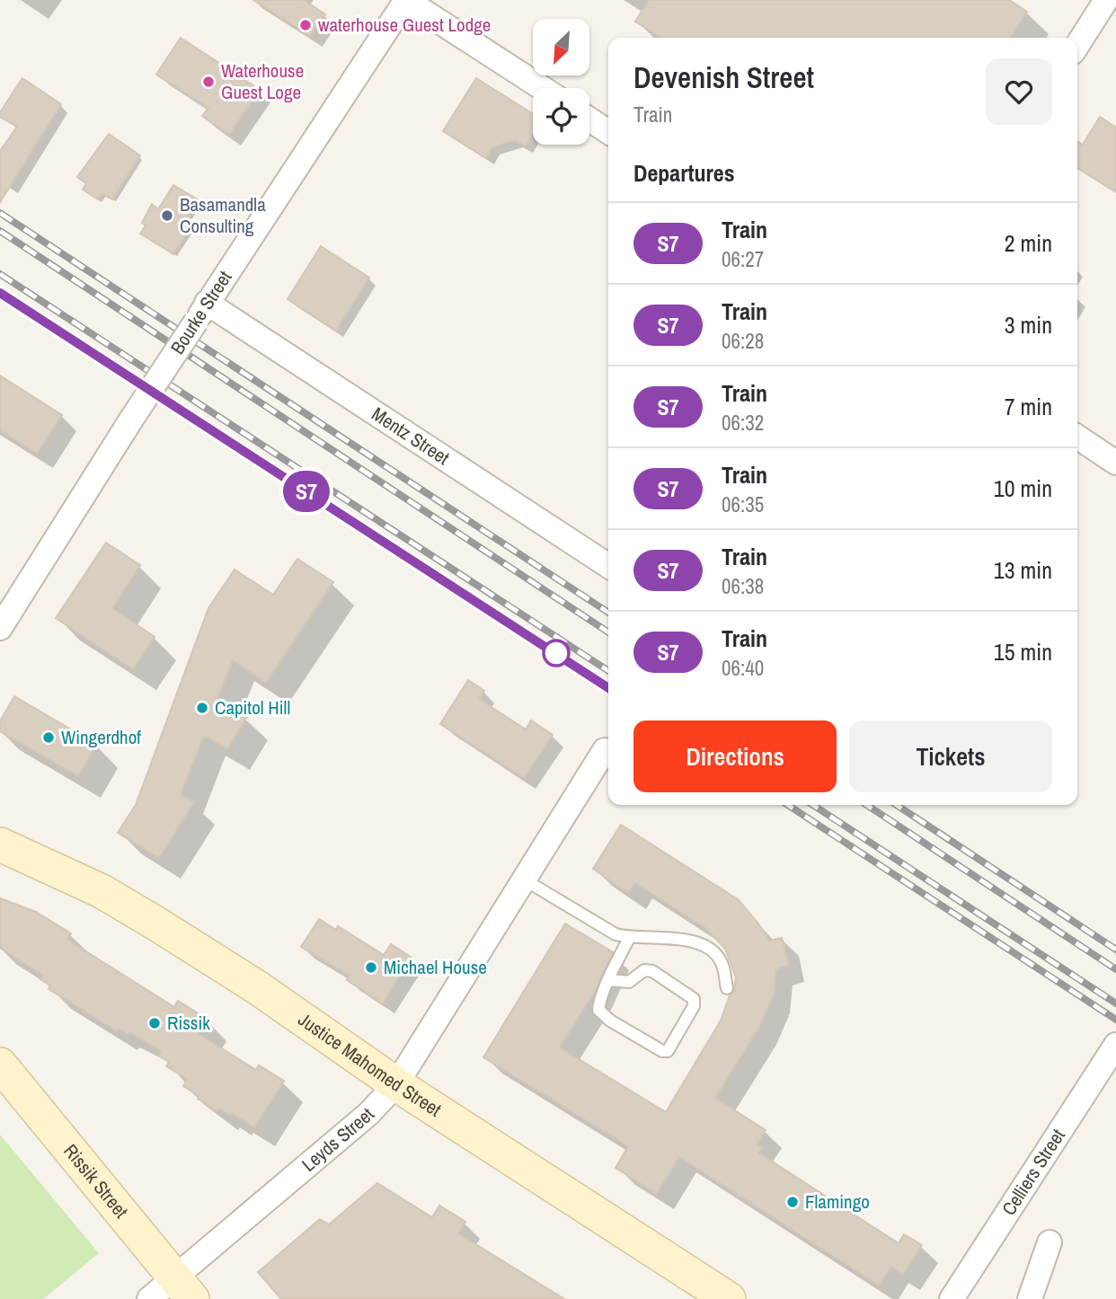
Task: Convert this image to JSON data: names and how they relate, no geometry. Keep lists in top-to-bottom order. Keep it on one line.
{"streets":{"main road":["Justice Mahomed Street","Rissik Street"],"street":["Bourke Street","Mentz Street","Leyds Street","Celliers Street"]},"crossings":[["Bourke Street","Mentz Street"],["Justice Mahomed Street","Leyds Street"],["Leyds Street","Rissik Street"]],"places":["waterhouse Guest Lodge","Waterhouse Guest Loge","Basamandla Consulting","Capitol Hill","Wingerdhof","Michael House","Rissik","Flamingo"],"north":"bottom left","page":{"on_map":"S7","heading":[["Devenish Street","Train"],"Departures"],"list":[{"mark":"S7","name":"Train","note":"06:27","value":"2 min"},{"mark":"S7","name":"Train","note":"06:28","value":"3 min"},{"mark":"S7","name":"Train","note":"06:32","value":"7 min"},{"mark":"S7","name":"Train","note":"06:35","value":"10 min"},{"mark":"S7","name":"Train","note":"06:38","value":"13 min"},{"mark":"S7","name":"Train","note":"06:40","value":"15 min"}],"buttons":["Directions","Tickets"]}}
